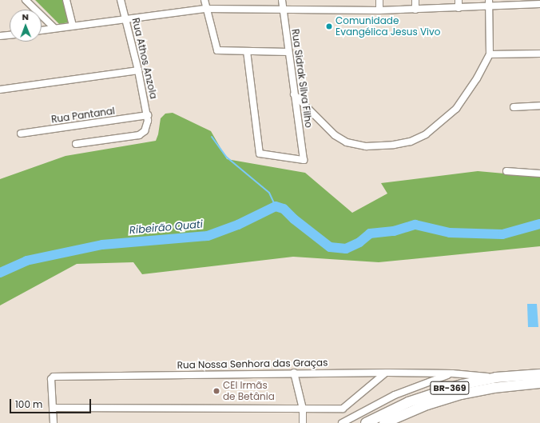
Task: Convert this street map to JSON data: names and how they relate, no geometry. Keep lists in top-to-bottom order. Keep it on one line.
{"streets":{"highway":["BR-369"],"street":["Rua Athos Anzola","Rua Sidrak Silva Filho","Rua Pantanal","Rua Nossa Senhora das Graças"]},"crossings":[["Rua Athos Anzola","Rua Pantanal"],["Rua Nossa Senhora das Graças","BR-369"]],"water":["Ribeirão Quati"],"places":["Comunidade Evangélica Jesus Vivo","CEI Irmãs de Betânia"],"scale_bar":"100 m","north":"top"}
